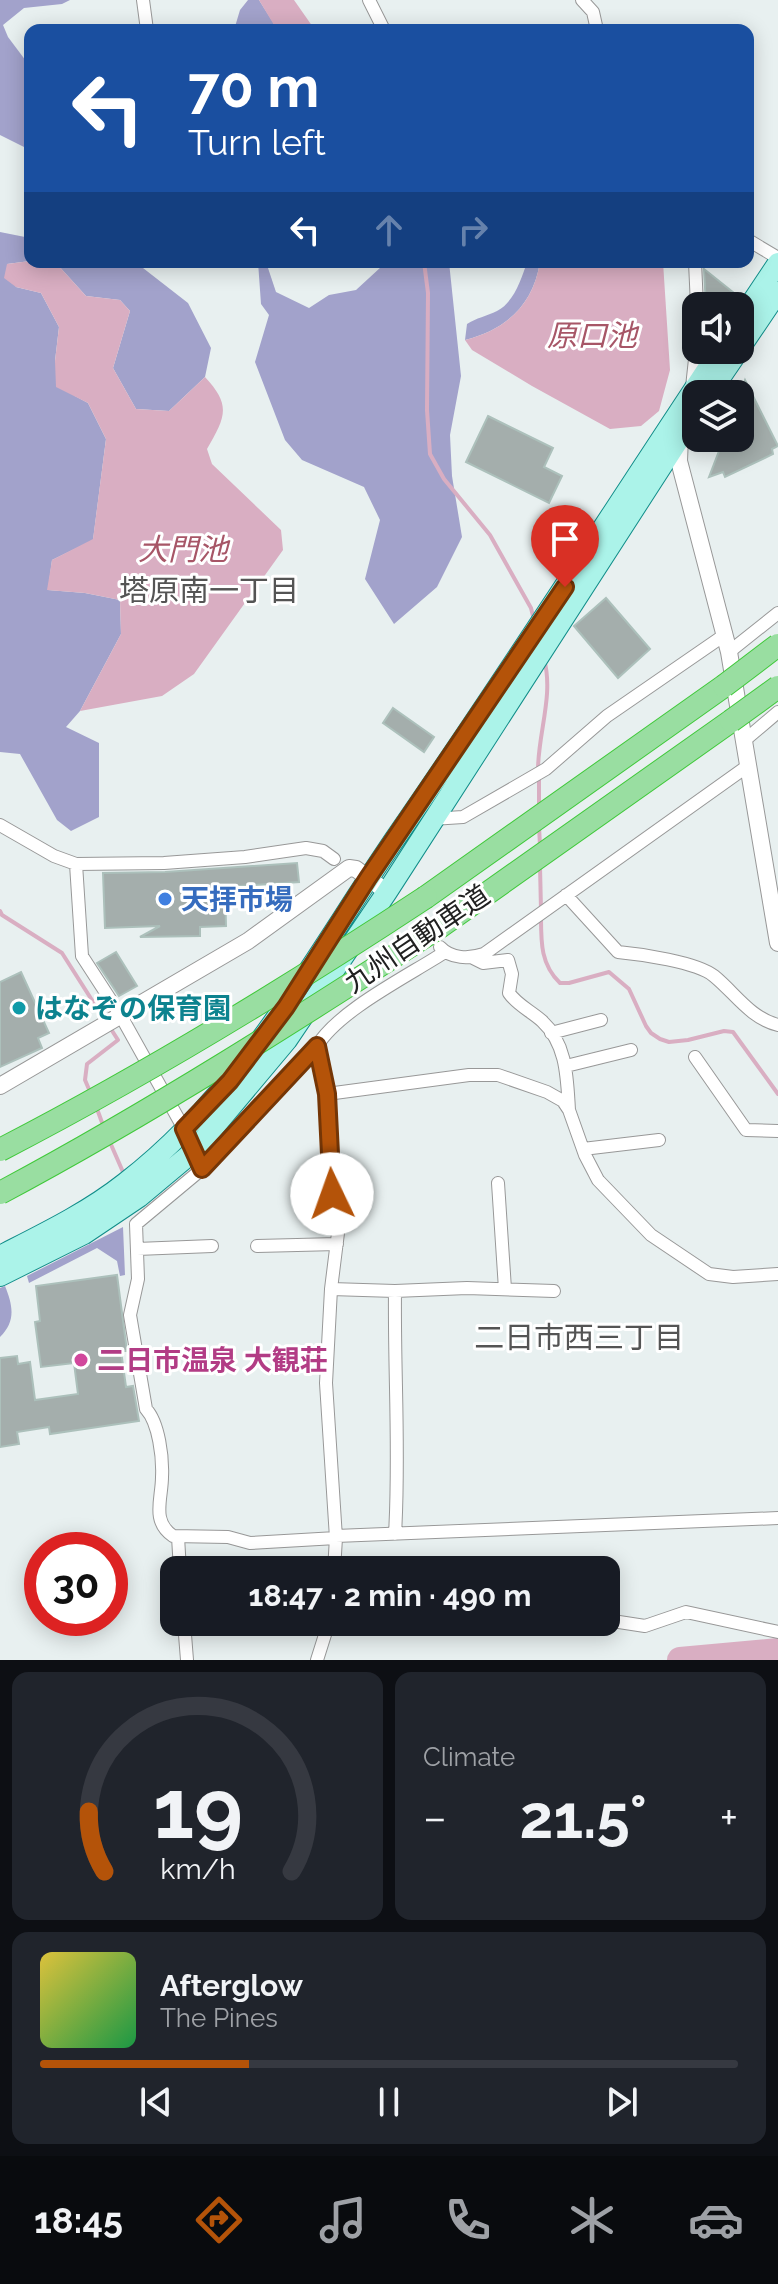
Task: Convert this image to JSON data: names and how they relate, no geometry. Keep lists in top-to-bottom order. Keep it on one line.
{"streets":{"highway":["九州自動車道"]},"districts":["塔原南一丁目","二日市西三丁目"],"water":["原口池","大門池"],"places":["天拝市場","はなぞの保育園","二日市温泉 大観荘"],"page":{"turn":["70 m","Turn left"],"limit":"30","trip":"18:47 · 2 min · 490 m","tile":"Climate","heat":["−","21.5°","+"],"song":["Afterglow","The Pines"],"tabs":"18:45","gauge":["19","km/h"]}}
